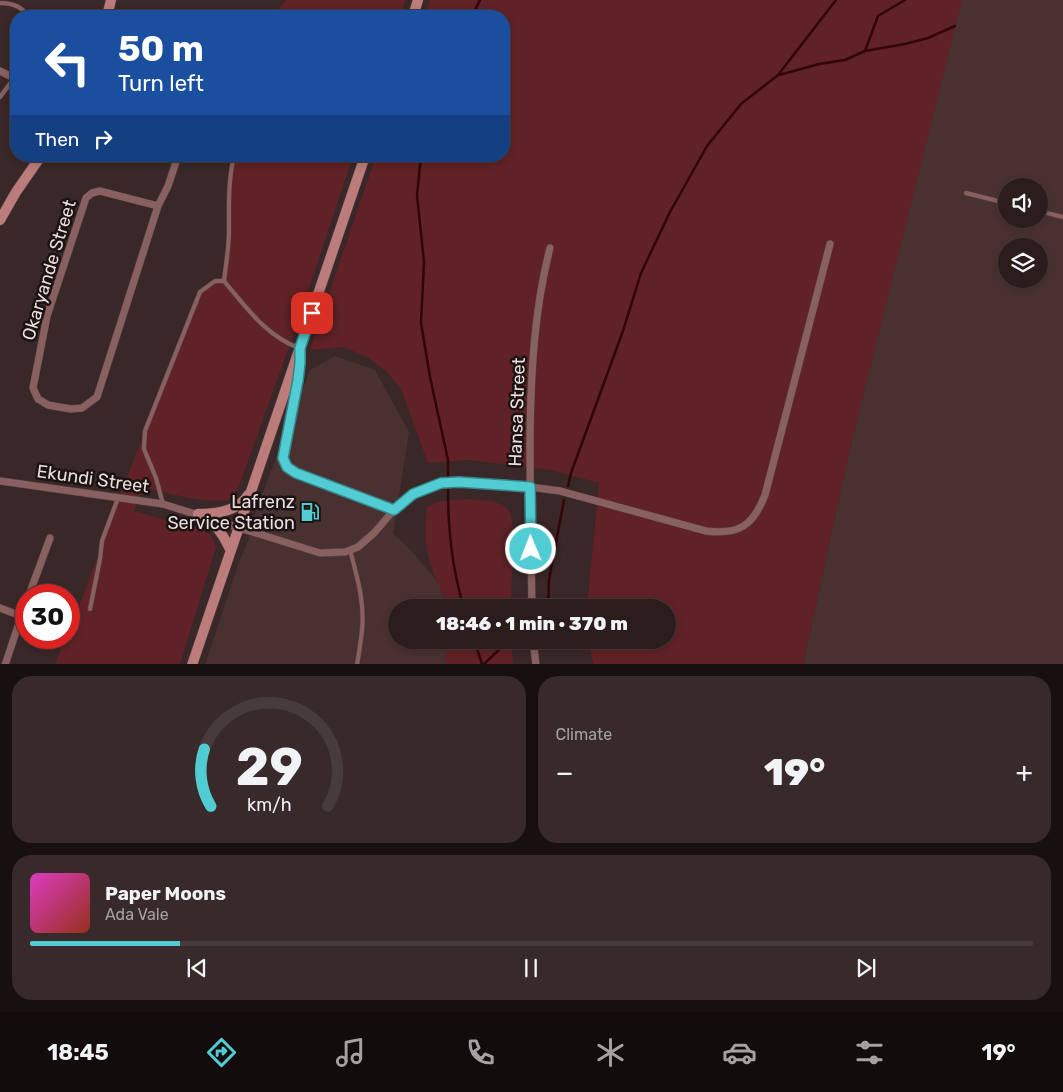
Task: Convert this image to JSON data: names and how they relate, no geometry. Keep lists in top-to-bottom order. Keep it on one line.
{"streets":{"street":["Okaryande Street","Hansa Street","Ekundi Street"]},"places":{"fuel station":["Lafrenz Service Station"]},"page":{"turn":["50 m","Turn left"],"then":"Then","limit":"30","trip":"18:46 · 1 min · 370 m","tile":"Climate","heat":["−","19°","+"],"song":["Paper Moons","Ada Vale"],"tabs":["18:45","19°"],"gauge":["29","km/h"]}}
